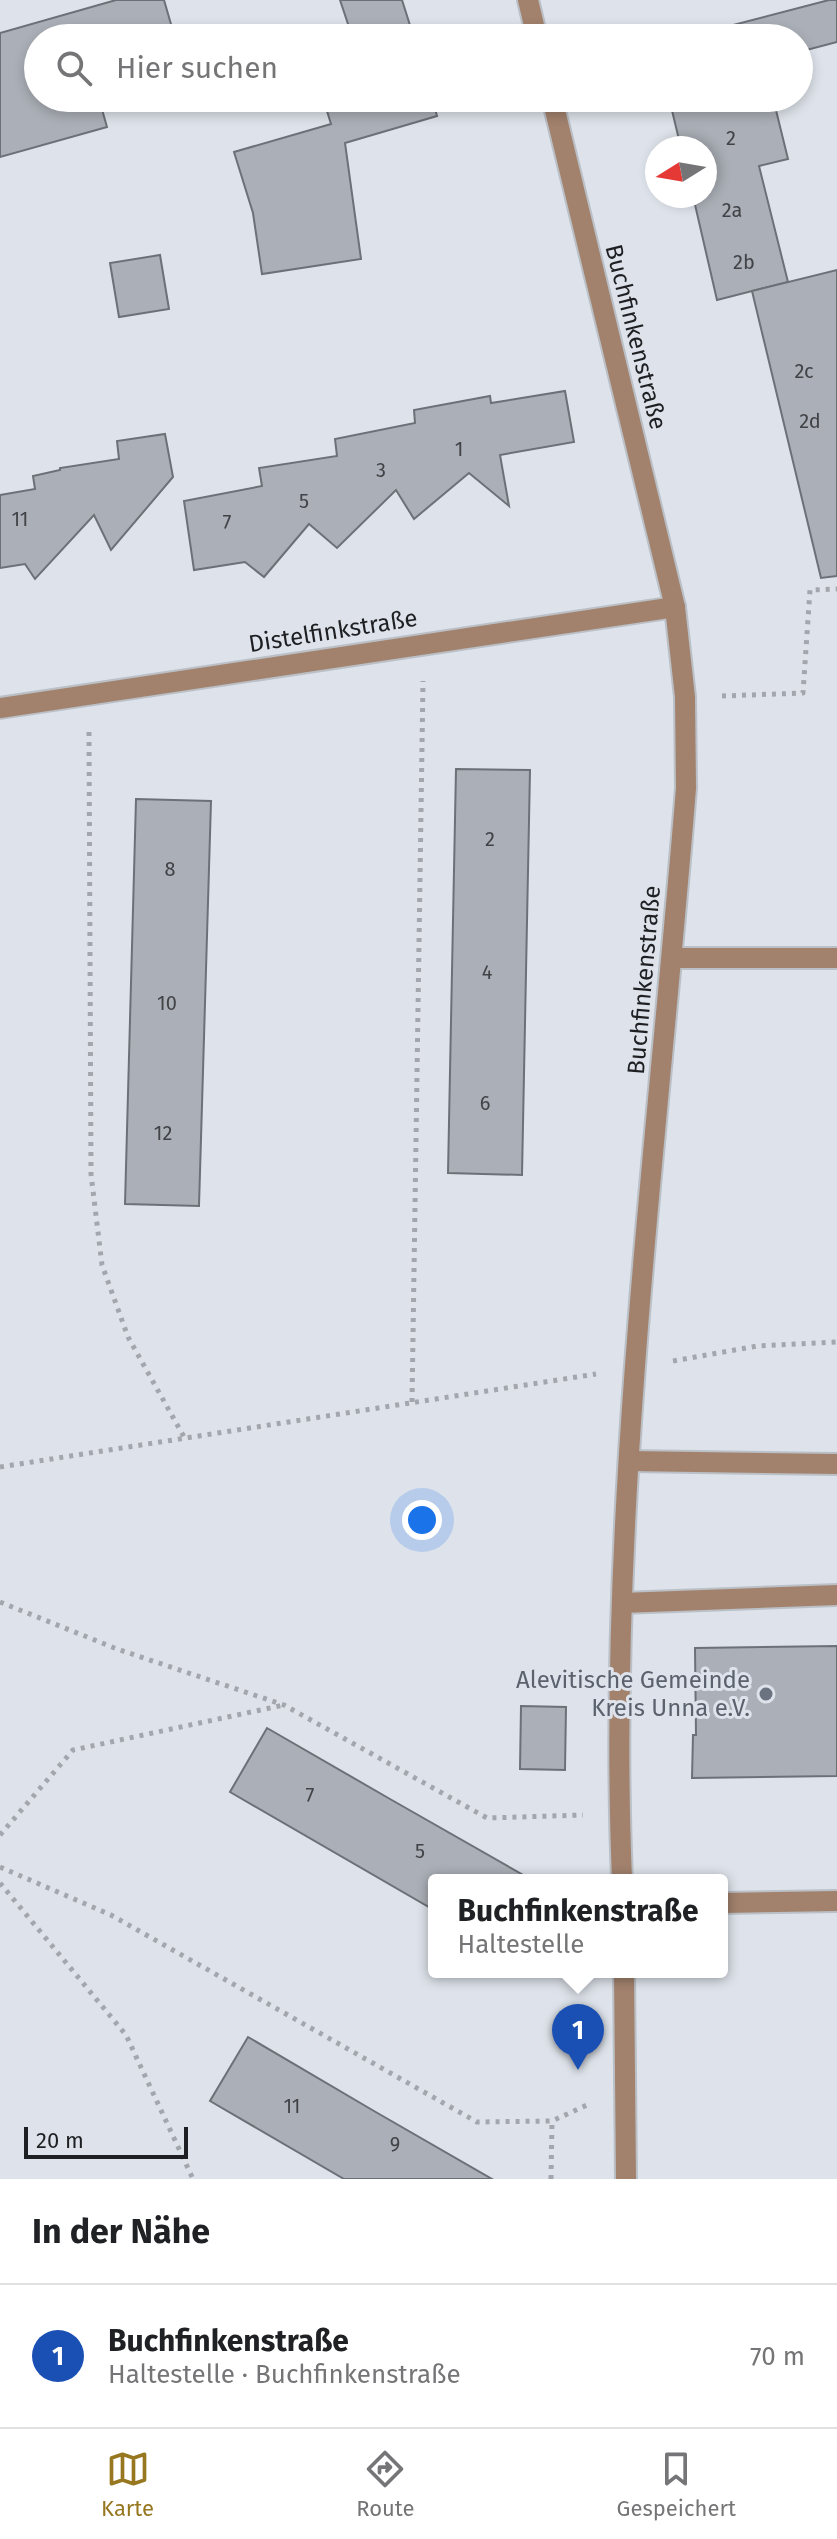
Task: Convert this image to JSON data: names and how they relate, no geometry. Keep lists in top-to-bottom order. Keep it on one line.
{"streets":{"street":["Buchfinkenstraße","Distelfinkstraße"]},"crossings":[["Buchfinkenstraße","Distelfinkstraße"]],"places":["Alevitische Gemeinde Kreis Unna e.V."],"house_numbers":["2","2a","2b","2c","2d","1","3","5","11","7","2","8","4","10","6","12","7","5","11","9"],"scale_bar":"20 m","north":"left","page":{"search":"Hier suchen","popup":["Buchfinkenstraße","Haltestelle"],"pins":"1","scale":"20 m","heading":"In der Nähe","list":[{"mark":"1","name":"Buchfinkenstraße","note":"Haltestelle · Buchfinkenstraße","value":"70 m"}],"nav":["Karte","Route","Gespeichert"]}}
